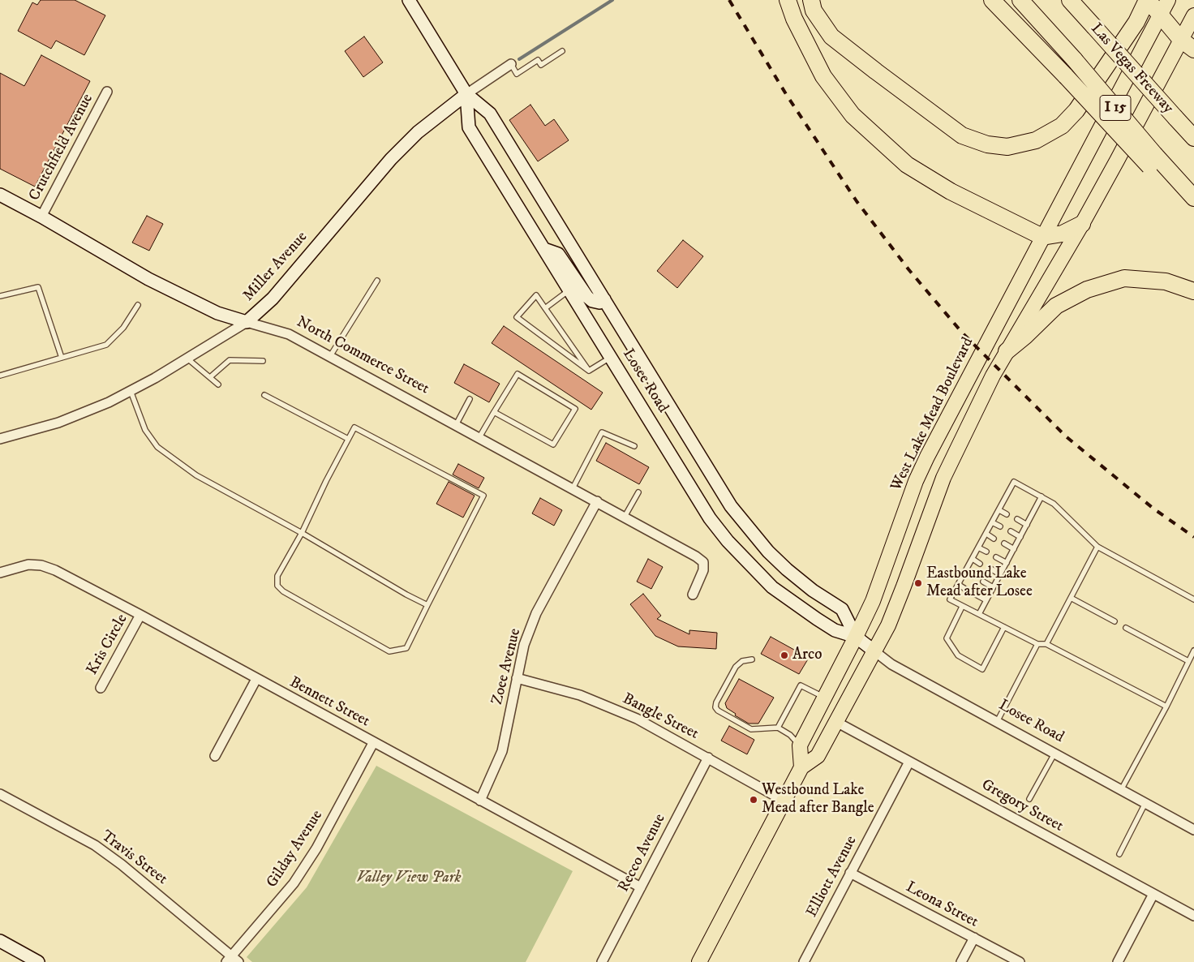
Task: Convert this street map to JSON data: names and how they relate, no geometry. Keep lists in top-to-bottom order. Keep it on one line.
{"streets":{"highway":["Las Vegas Freeway","I 15"],"main road":["Miller Avenue","North Commerce Street","Losee Road","West Lake Mead Boulevard"],"street":["Crutchfield Avenue","Kris Circle","Zoee Avenue","Bennett Street","Bangle Street","Gregory Street","Gilday Avenue","Recco Avenue","Travis Street","Elliott Avenue","Leona Street"]},"crossings":[["Crutchfield Avenue","North Commerce Street"],["Miller Avenue","North Commerce Street"],["Miller Avenue","Losee Road"],["North Commerce Street","Zoee Avenue"],["Losee Road","West Lake Mead Boulevard"],["Kris Circle","Bennett Street"],["Zoee Avenue","Bennett Street"],["Zoee Avenue","Bangle Street"],["Bennett Street","Gilday Avenue"],["Bennett Street","Recco Avenue"],["Bangle Street","Recco Avenue"],["Gregory Street","Elliott Avenue"],["Gilday Avenue","Travis Street"],["Elliott Avenue","Leona Street"]],"parks":["Valley View Park"],"places":["Eastbound Lake Mead after Losee","Arco","Westbound Lake Mead after Bangle"]}
